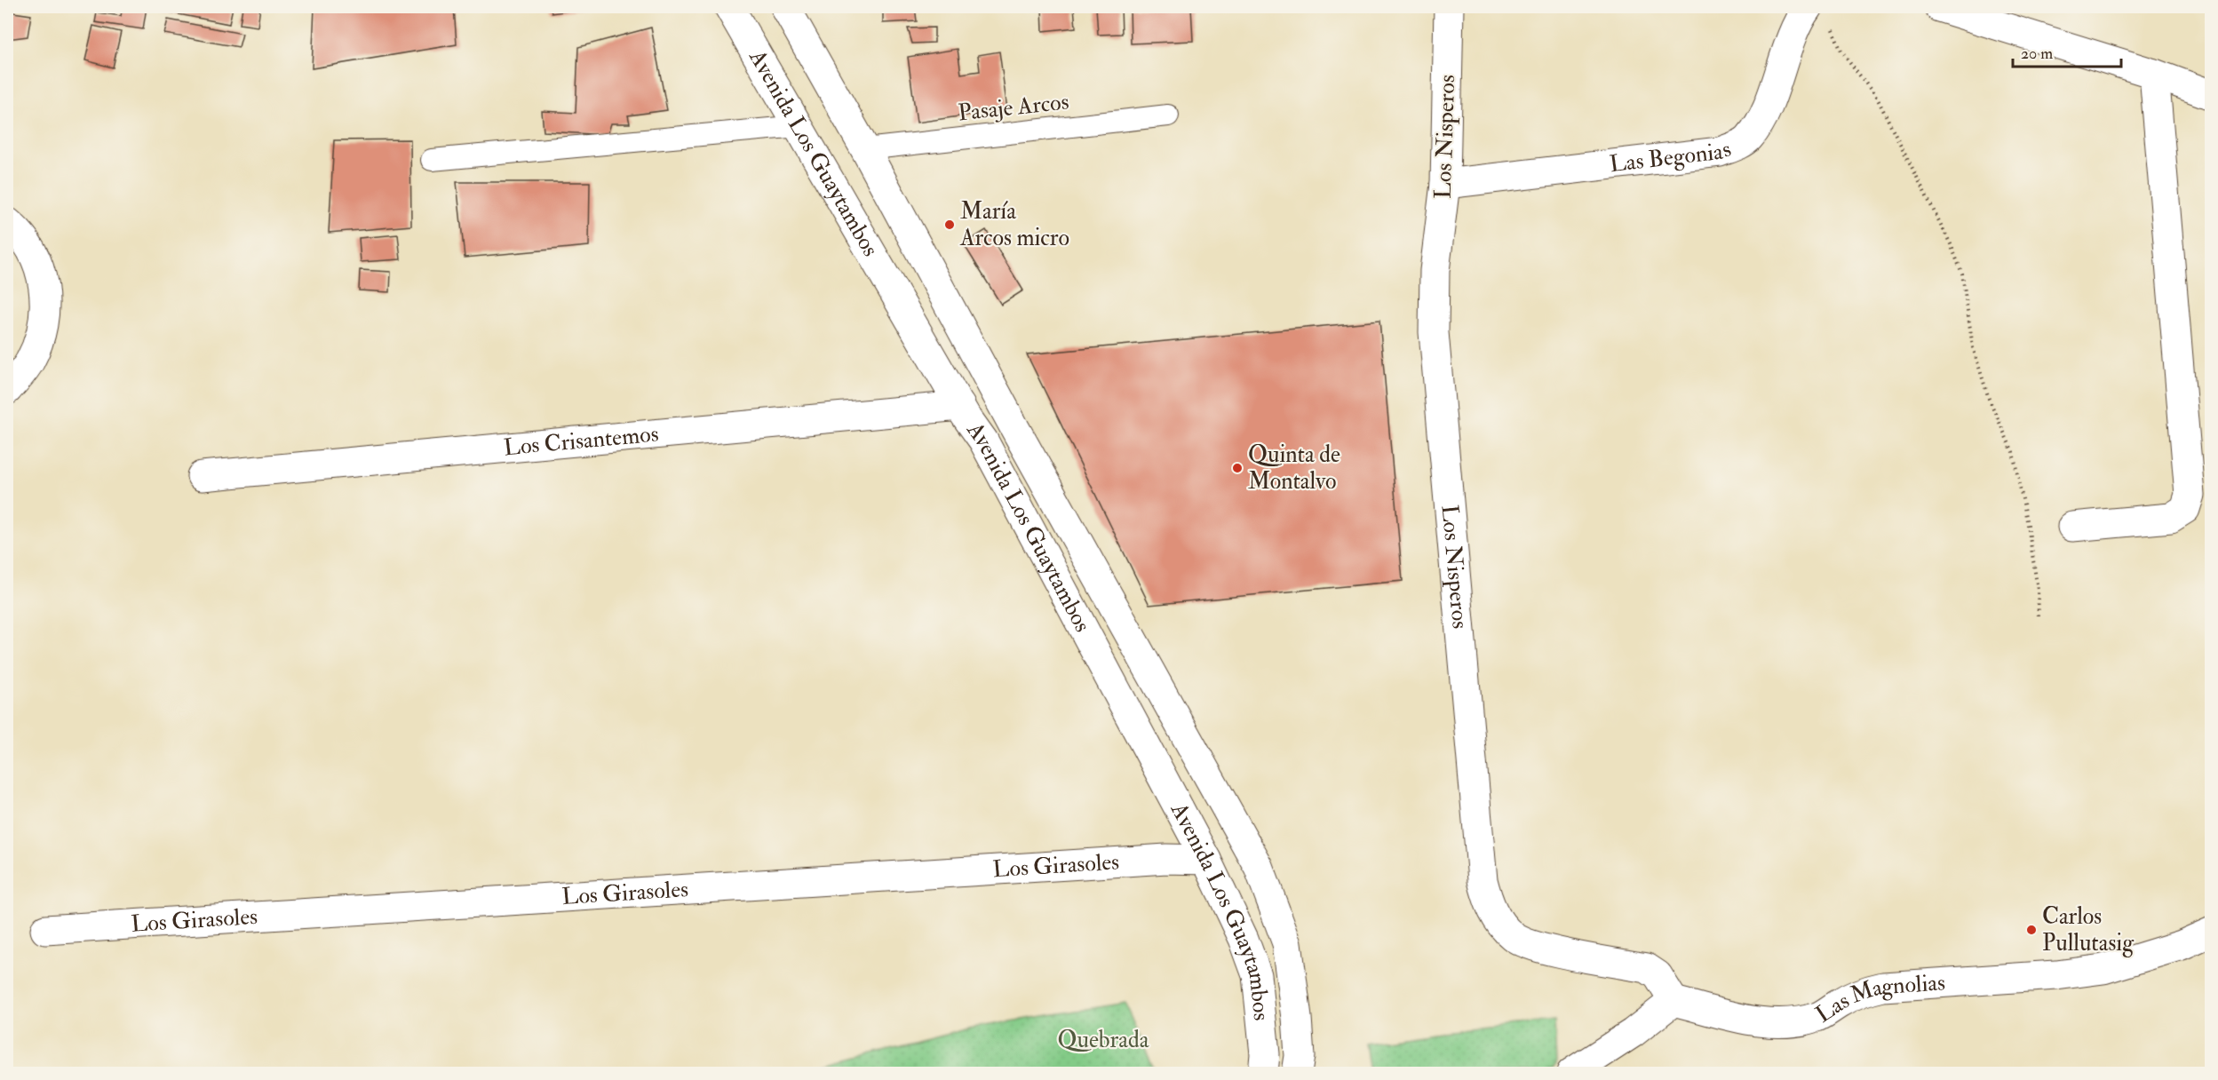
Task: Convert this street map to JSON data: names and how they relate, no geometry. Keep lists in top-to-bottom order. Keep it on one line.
{"streets":{"street":["Los Nisperos","Avenida Los Guaytambos","Las Begonias","Los Crisantemos","Los Girasoles","Las Magnolias"],"lane":["Pasaje Arcos"]},"crossings":[["Pasaje Arcos","Avenida Los Guaytambos"],["Los Nisperos","Las Begonias"],["Los Nisperos","Las Magnolias"],["Avenida Los Guaytambos","Los Crisantemos"],["Avenida Los Guaytambos","Los Girasoles"]],"parks":["Quebrada"],"places":["María Arcos micro","Quinta de Montalvo","Carlos Pullutasig"],"scale_bar":"20 m"}
